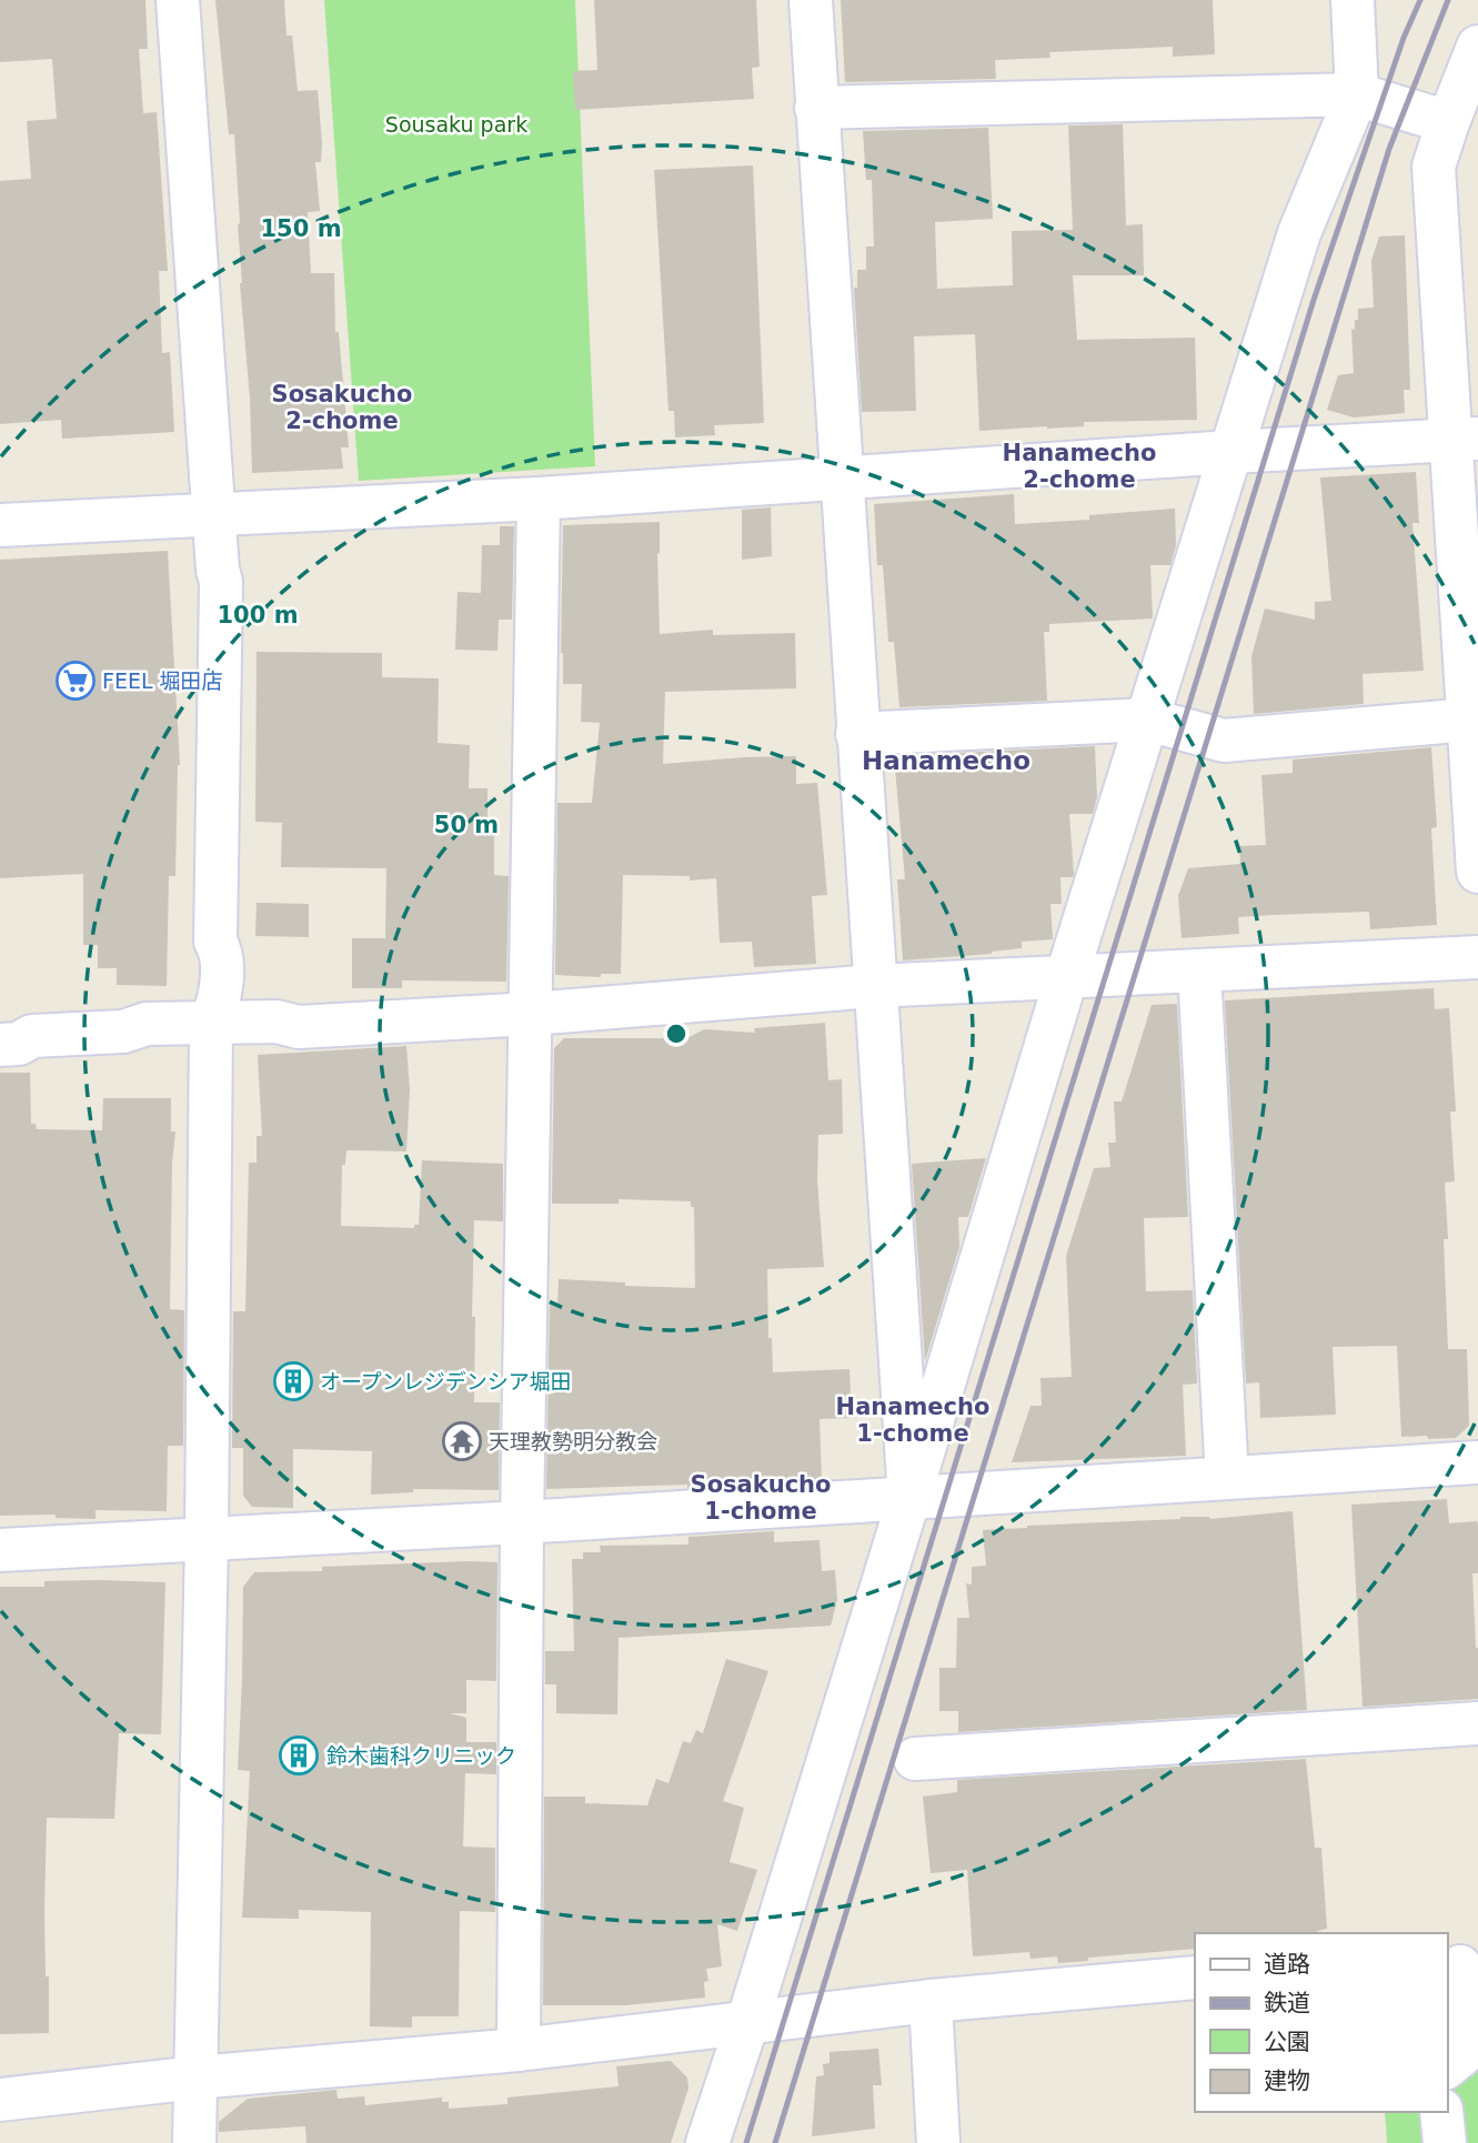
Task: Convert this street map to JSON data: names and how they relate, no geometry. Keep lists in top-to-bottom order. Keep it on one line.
{"districts":["Sosakucho 2-chome","Hanamecho 2-chome","Hanamecho","Hanamecho 1-chome","Sosakucho 1-chome"],"parks":["Sousaku park"],"places":{"supermarket":["FEEL 堀田店"],"building":["オープンレジデンシア堀田","鈴木歯科クリニック"],"temple":["天理教勢明分教会"]},"legend":["道路","鉄道","公園","建物"],"rings":["150 m","100 m","50 m"]}
